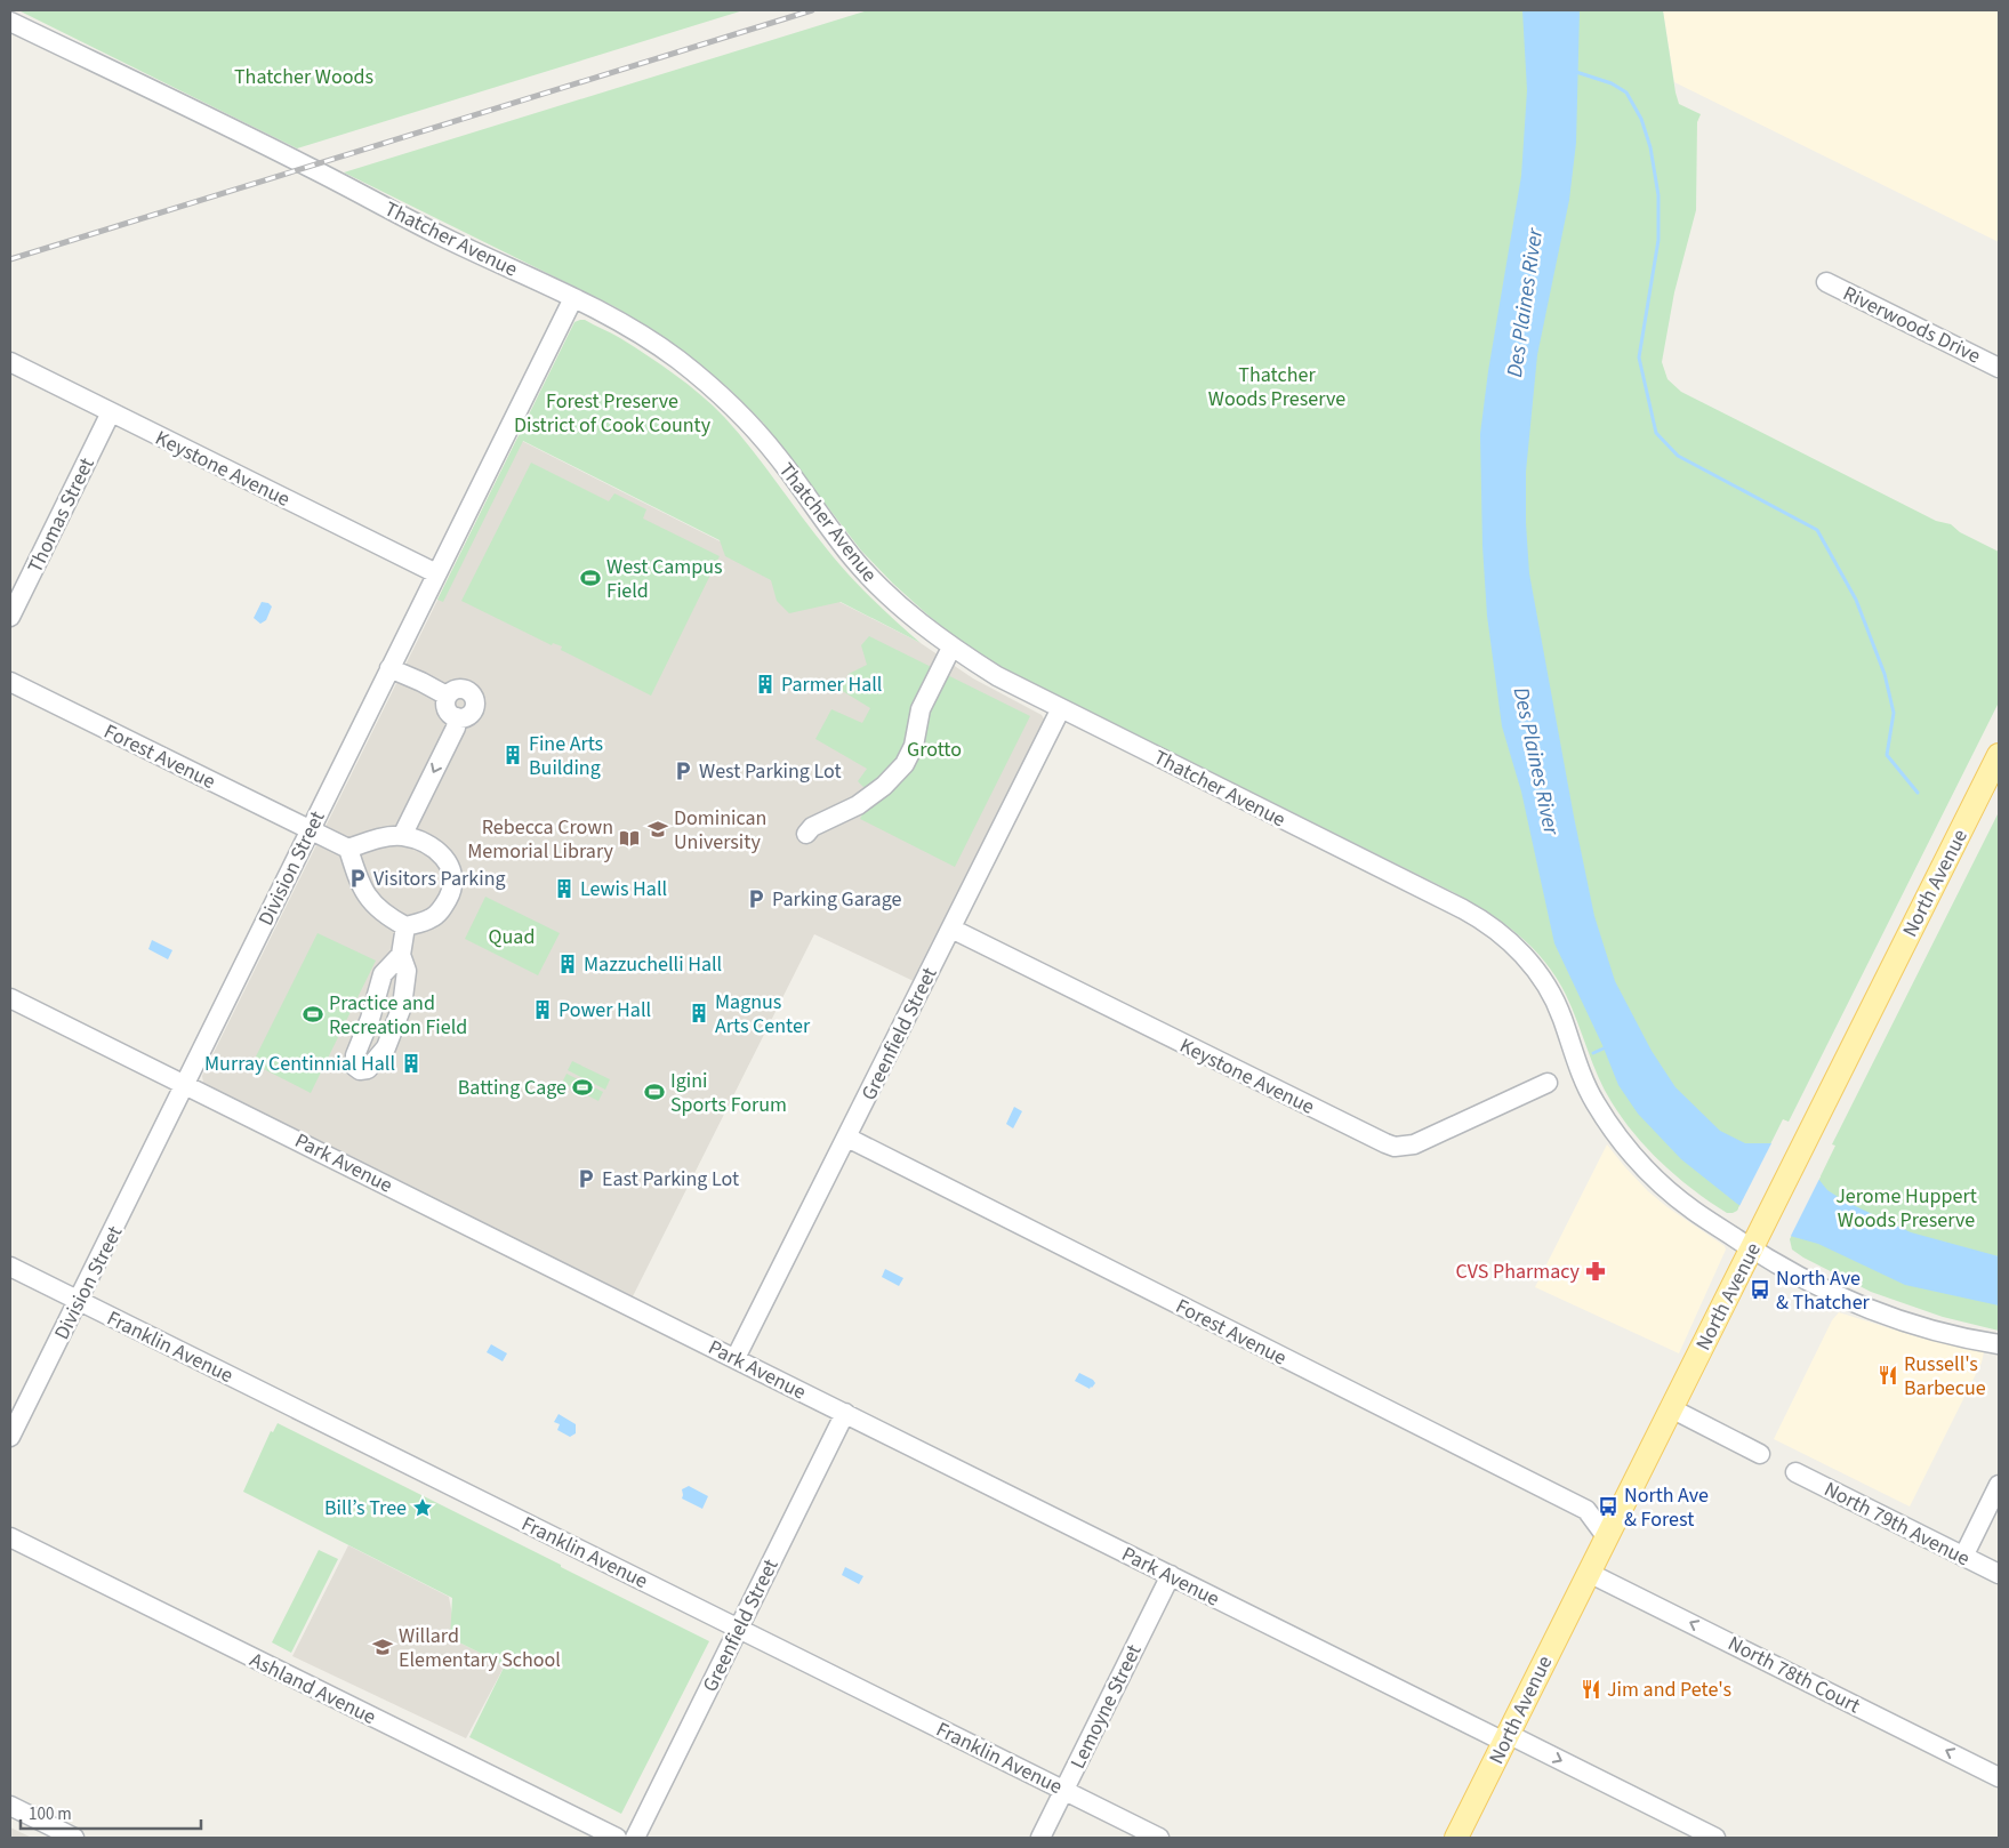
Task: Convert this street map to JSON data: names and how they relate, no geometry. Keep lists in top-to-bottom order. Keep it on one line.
{"streets":{"main road":["North Avenue"],"street":["Thatcher Avenue","Riverwoods Drive","Keystone Avenue","Thomas Street","Forest Avenue","Division Street","Greenfield Street","Park Avenue","Franklin Avenue","North 79th Avenue","North 78th Court","Ashland Avenue","Lemoyne Street"]},"crossings":[["Thatcher Avenue","Division Street"],["Thatcher Avenue","North Avenue"],["Thatcher Avenue","Greenfield Street"],["Keystone Avenue","Thomas Street"],["Keystone Avenue","Division Street"],["Keystone Avenue","Greenfield Street"],["Forest Avenue","Division Street"],["Forest Avenue","North Avenue"],["Forest Avenue","Greenfield Street"],["Division Street","Park Avenue"],["Division Street","Franklin Avenue"],["North Avenue","Park Avenue"],["North Avenue","North 78th Court"],["Greenfield Street","Park Avenue"],["Greenfield Street","Franklin Avenue"],["Park Avenue","Lemoyne Street"],["Franklin Avenue","Lemoyne Street"]],"one_way":["North 78th Court"],"water":["Des Plaines River"],"parks":["Thatcher Woods","Thatcher Woods Preserve","Forest Preserve District of Cook County","Grotto","Quad","Jerome Huppert Woods Preserve"],"places":{"sports":["West Campus Field","Practice and Recreation Field","Batting Cage","Igini Sports Forum"],"building":["Parmer Hall","Fine Arts Building","Lewis Hall","Mazzuchelli Hall","Power Hall","Magnus Arts Center","Murray Centinnial Hall"],"parking":["West Parking Lot","Visitors Parking","Parking Garage","East Parking Lot"],"school or university":["Dominican University","Willard Elementary School"],"library":["Rebecca Crown Memorial Library"],"pharmacy":["CVS Pharmacy"],"bus stop":["North Ave & Thatcher","North Ave & Forest"],"restaurant":["Russell's Barbecue","Jim and Pete's"],"place":["Bill’s Tree"]},"scale_bar":"100 m"}
